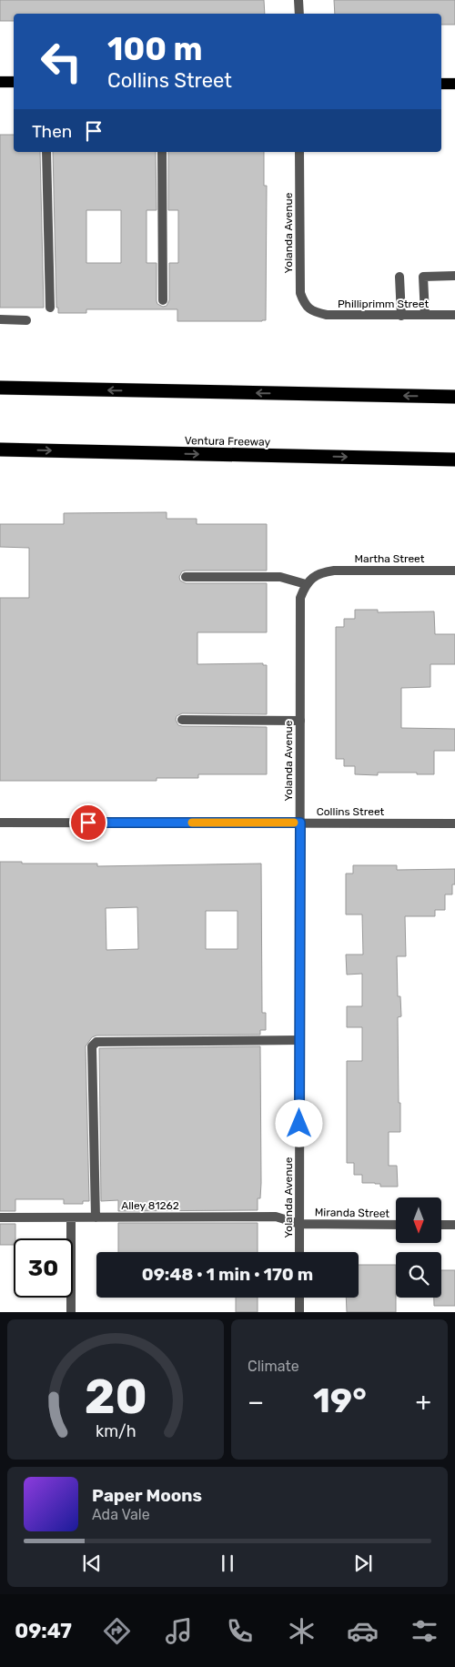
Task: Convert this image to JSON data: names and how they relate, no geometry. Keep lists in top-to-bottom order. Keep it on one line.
{"streets":{"highway":["Ventura Freeway"],"street":["Yolanda Avenue","Philliprimm Street","Martha Street","Collins Street","Alley 81262","Miranda Street"]},"crossings":[["Yolanda Avenue","Philliprimm Street"],["Yolanda Avenue","Martha Street"],["Yolanda Avenue","Collins Street"],["Yolanda Avenue","Alley 81262"],["Yolanda Avenue","Miranda Street"],["Alley 81262","Miranda Street"]],"north":"bottom","page":{"turn":["100 m","Collins Street"],"then":"Then","limit":"30","trip":"09:48 · 1 min · 170 m","tile":"Climate","heat":["−","19°","+"],"song":["Paper Moons","Ada Vale"],"tabs":"09:47","gauge":["20","km/h"]}}
